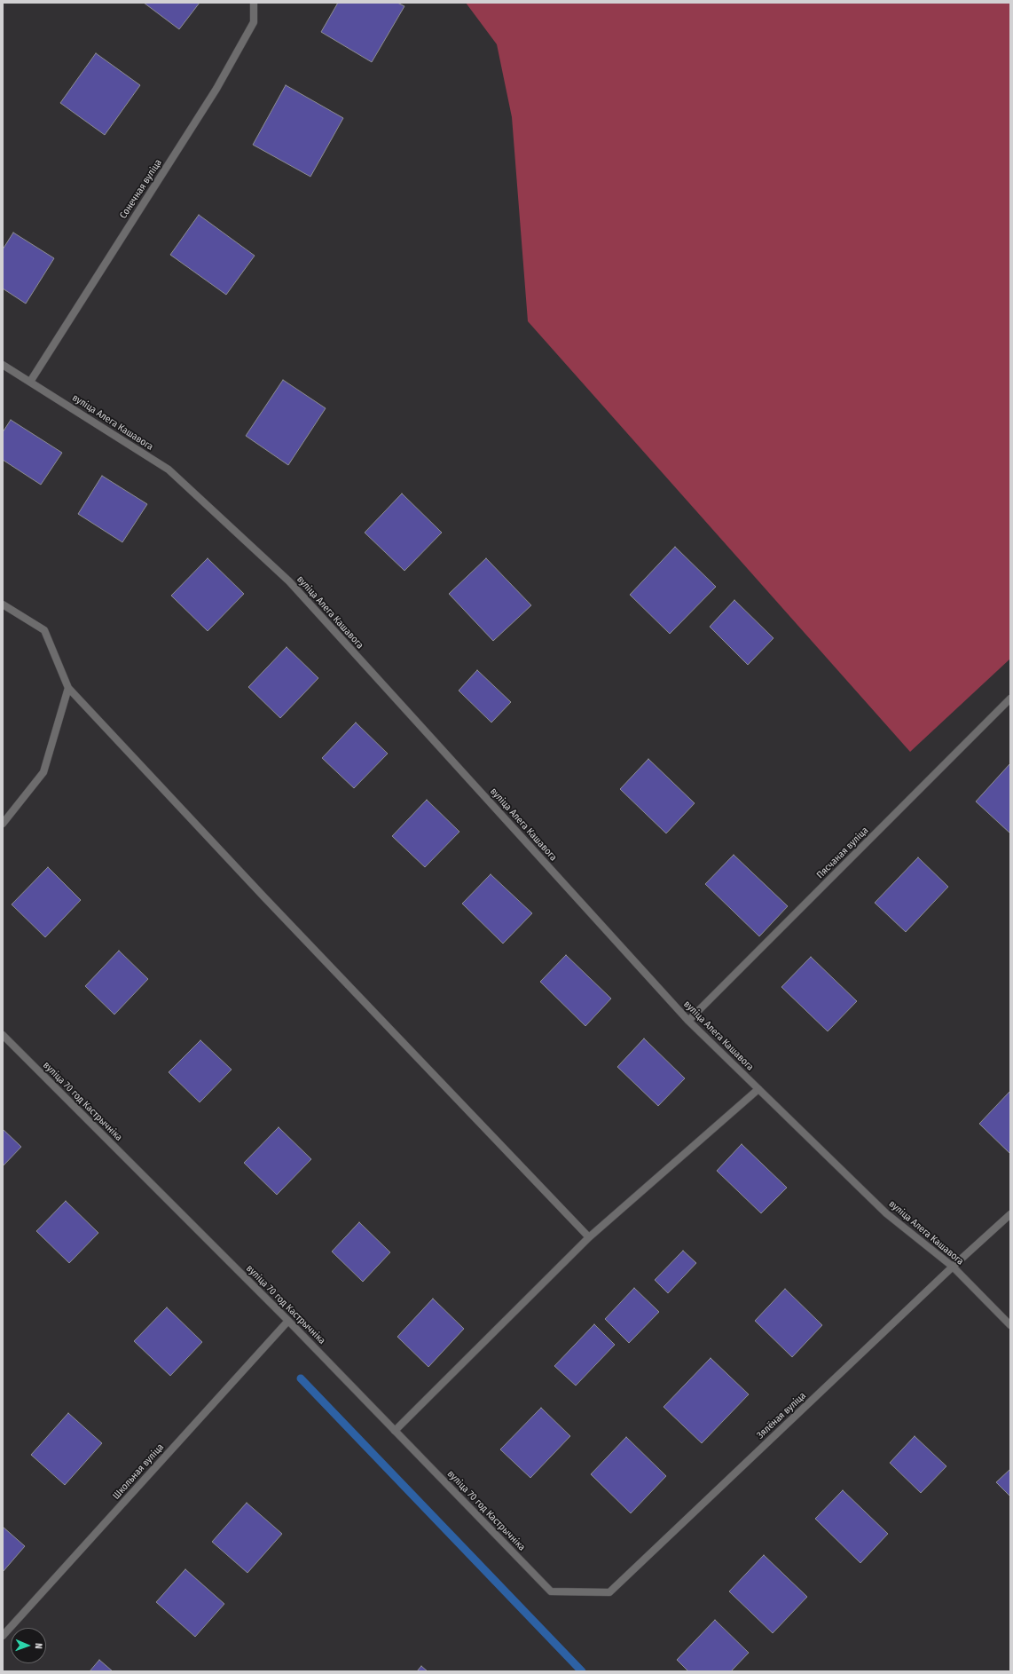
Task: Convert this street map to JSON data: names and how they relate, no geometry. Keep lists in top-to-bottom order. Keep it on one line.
{"streets":{"street":["Сонечная вуліца","вуліца Алега Кашавога","Пясчаная вуліца","вуліца 70 год Кастрычніка","Зялёная вуліца","Школьная вуліца"]},"crossings":[["Сонечная вуліца","вуліца Алега Кашавога"],["вуліца Алега Кашавога","Пясчаная вуліца"],["вуліца Алега Кашавога","Зялёная вуліца"],["вуліца 70 год Кастрычніка","Зялёная вуліца"],["вуліца 70 год Кастрычніка","Школьная вуліца"]],"north":"right"}
